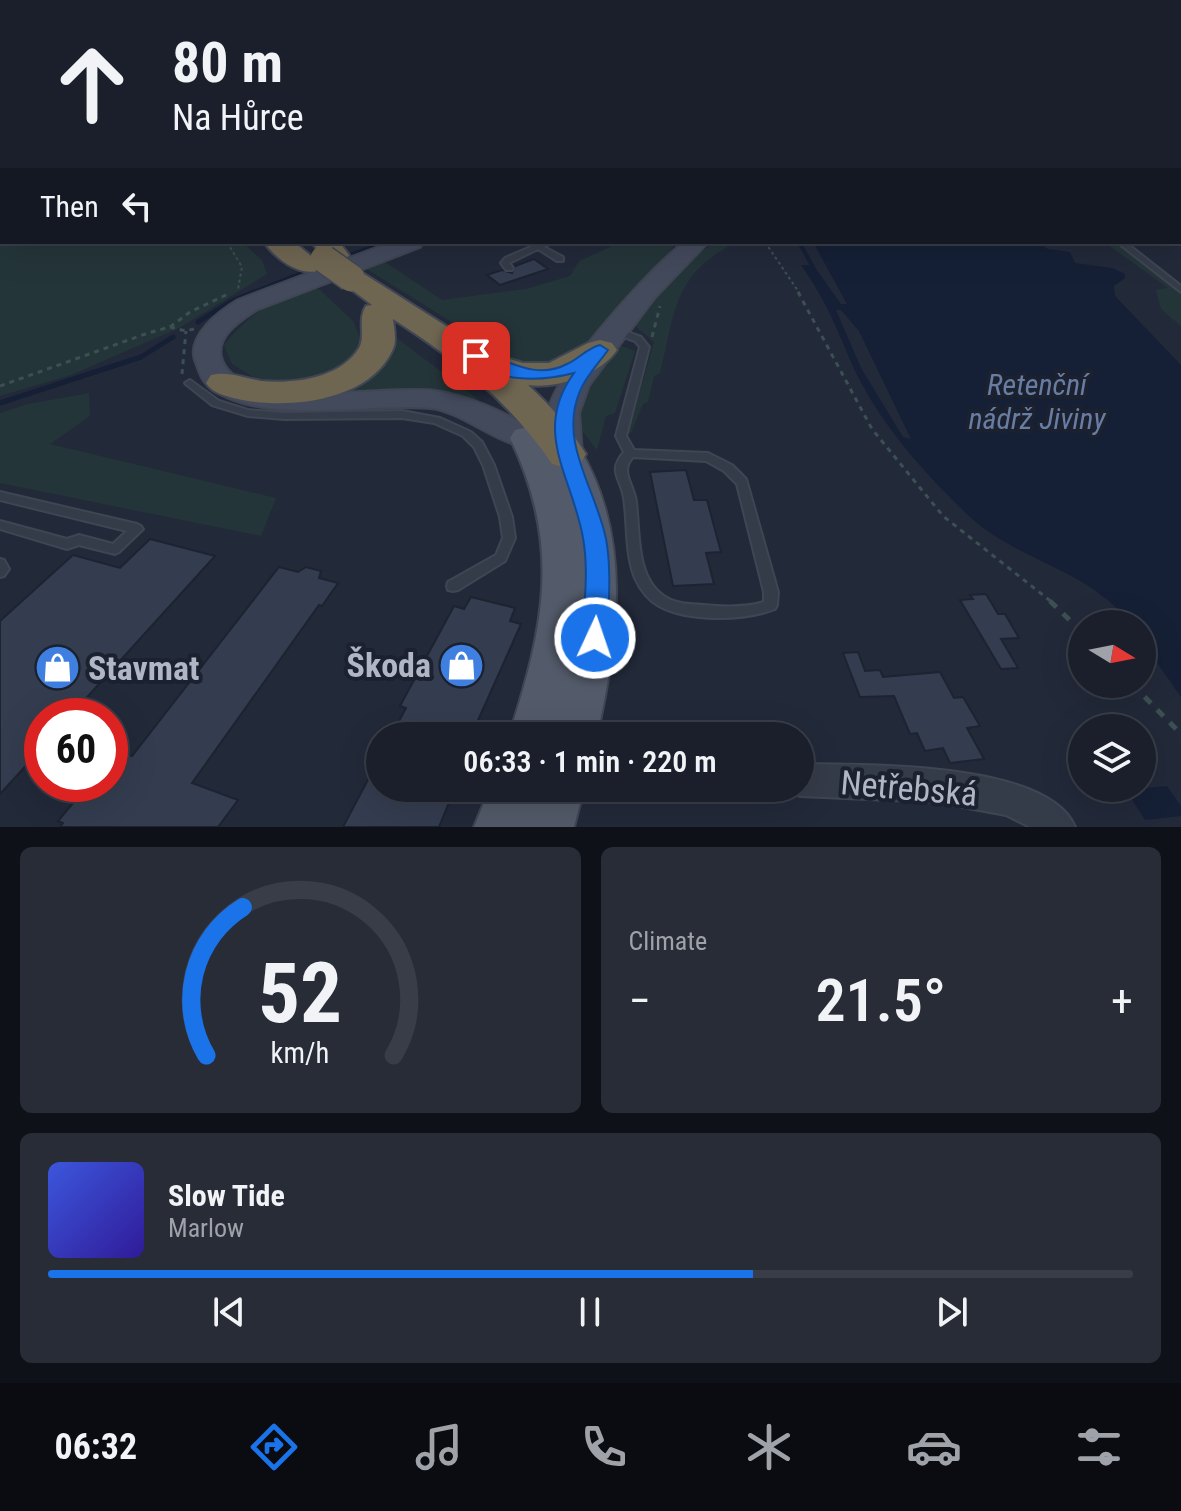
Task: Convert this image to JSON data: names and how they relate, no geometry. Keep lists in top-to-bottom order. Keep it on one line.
{"streets":{"street":["Netřebská"]},"water":["Retenční nádrž Jiviny"],"places":{"shop":["Škoda","Stavmat"]},"north":"right","page":{"turn":["80 m","Na Hůrce"],"then":"Then","limit":"60","trip":"06:33 · 1 min · 220 m","tile":"Climate","heat":["−","21.5°","+"],"song":["Slow Tide","Marlow"],"tabs":"06:32","gauge":["52","km/h"]}}
